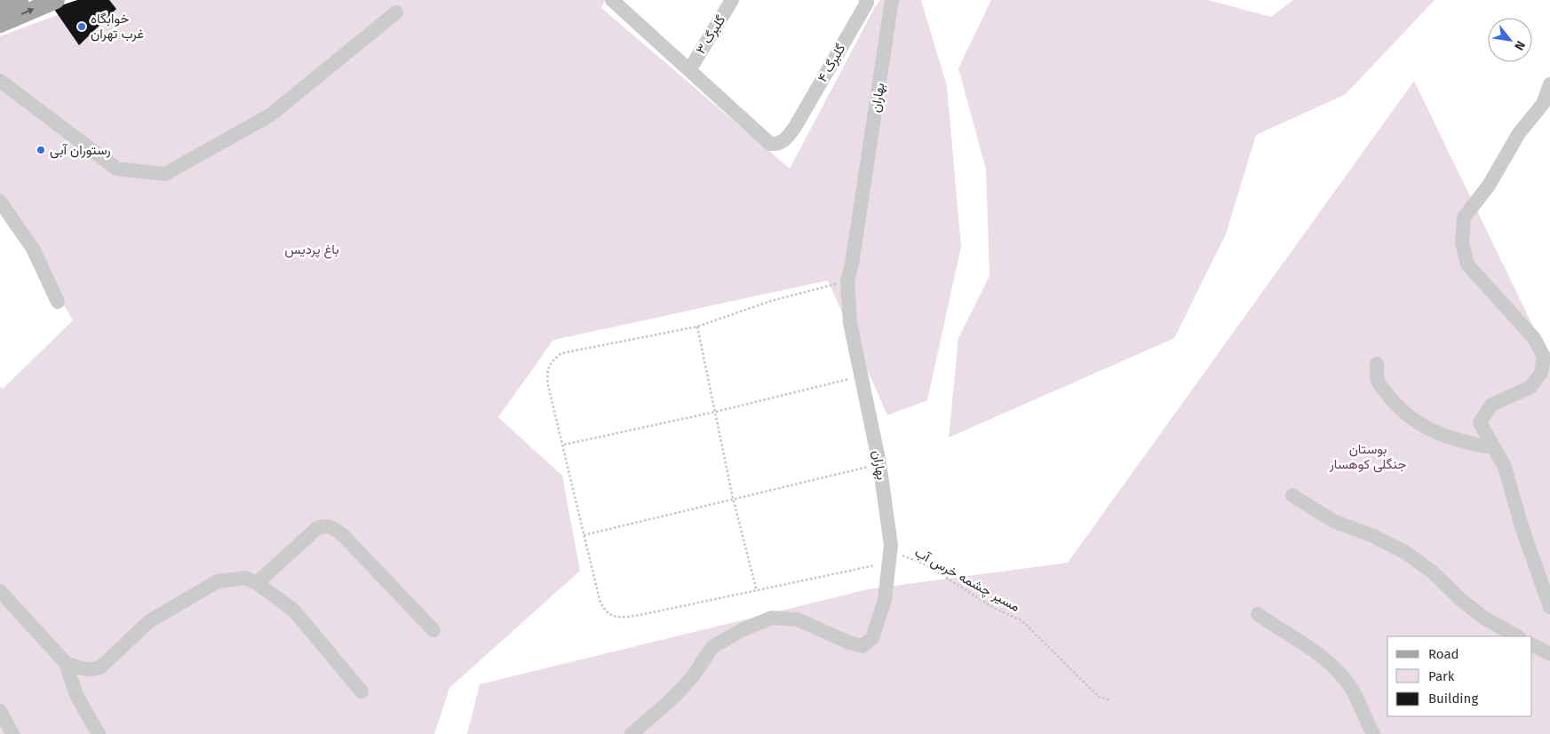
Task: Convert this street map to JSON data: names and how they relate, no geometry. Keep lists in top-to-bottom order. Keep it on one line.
{"streets":{"street":["گلبرگ ۳","گلبرگ ۴","بهاران"],"path":["مسیر چشمه خرس آب"]},"crossings":[["گلبرگ ۳","گلبرگ ۴"],["بهاران","مسیر چشمه خرس آب"]],"parks":["باغ پردیس","بوستان جنگلی کوهسار"],"places":["خوابگاه غرب تهران","رستوران آبی"],"legend":["Road","Park","Building"],"north":"bottom right"}
